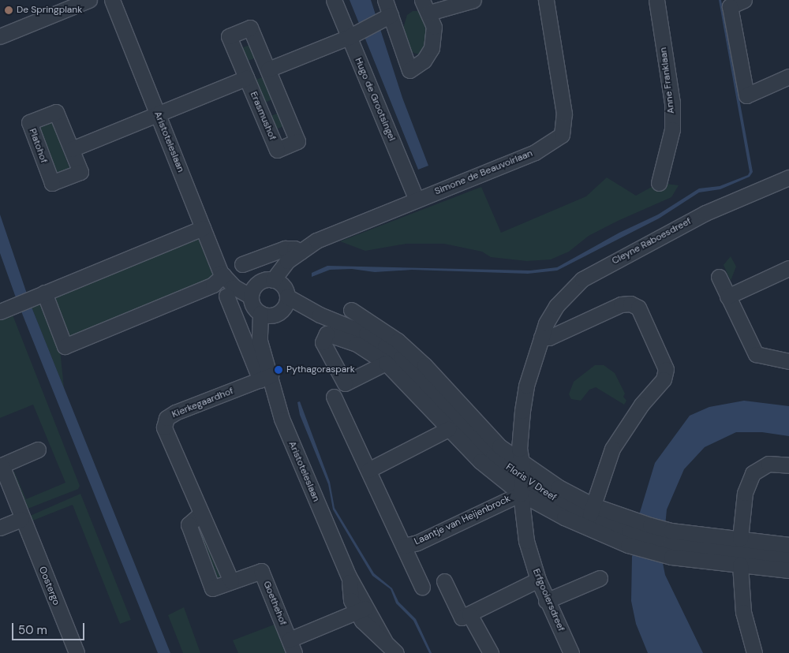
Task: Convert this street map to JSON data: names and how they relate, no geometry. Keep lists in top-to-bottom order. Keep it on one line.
{"streets":{"street":["Anne Franklaan","Hugo de Grootsingel","Erasmushof","Aristoteleslaan","Platohof","Simone de Beauvoirlaan","Cleyne Raboesdreef","Kierkegaardhof","Floris V Dreef","Laantje van Heijenbrock","Oostergo","Erfgooiersdreef","Goethehof"]},"crossings":[["Hugo de Grootsingel","Simone de Beauvoirlaan"],["Aristoteleslaan","Simone de Beauvoirlaan"],["Aristoteleslaan","Kierkegaardhof"],["Aristoteleslaan","Floris V Dreef"],["Aristoteleslaan","Goethehof"],["Simone de Beauvoirlaan","Floris V Dreef"],["Cleyne Raboesdreef","Erfgooiersdreef"],["Kierkegaardhof","Goethehof"],["Floris V Dreef","Laantje van Heijenbrock"],["Floris V Dreef","Erfgooiersdreef"],["Laantje van Heijenbrock","Erfgooiersdreef"]],"places":["De Springplank","Pythagoraspark"],"scale_bar":"50 m"}
